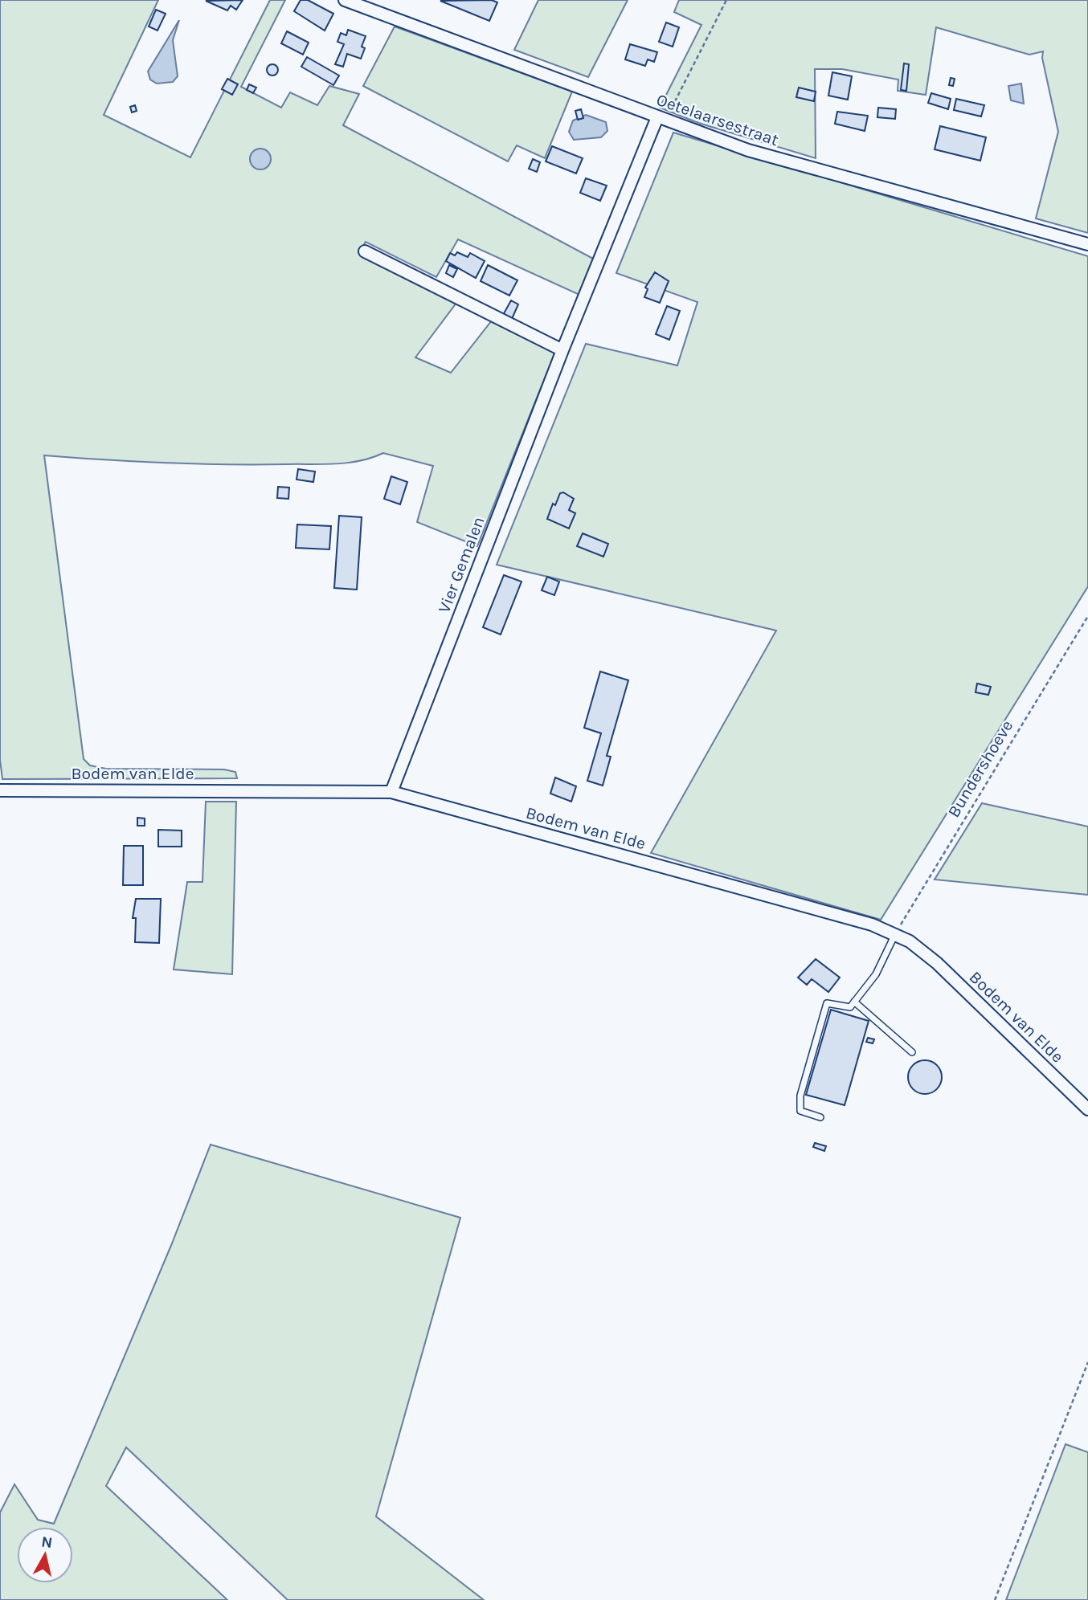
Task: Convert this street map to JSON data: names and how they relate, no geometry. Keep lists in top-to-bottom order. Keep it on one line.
{"streets":{"street":["Oetelaarsestraat","Vier Gemalen","Bodem van Elde"],"path":["Bundershoeve"]},"crossings":[["Oetelaarsestraat","Vier Gemalen"],["Vier Gemalen","Bodem van Elde"],["Bundershoeve","Bodem van Elde"]],"north":"top"}
